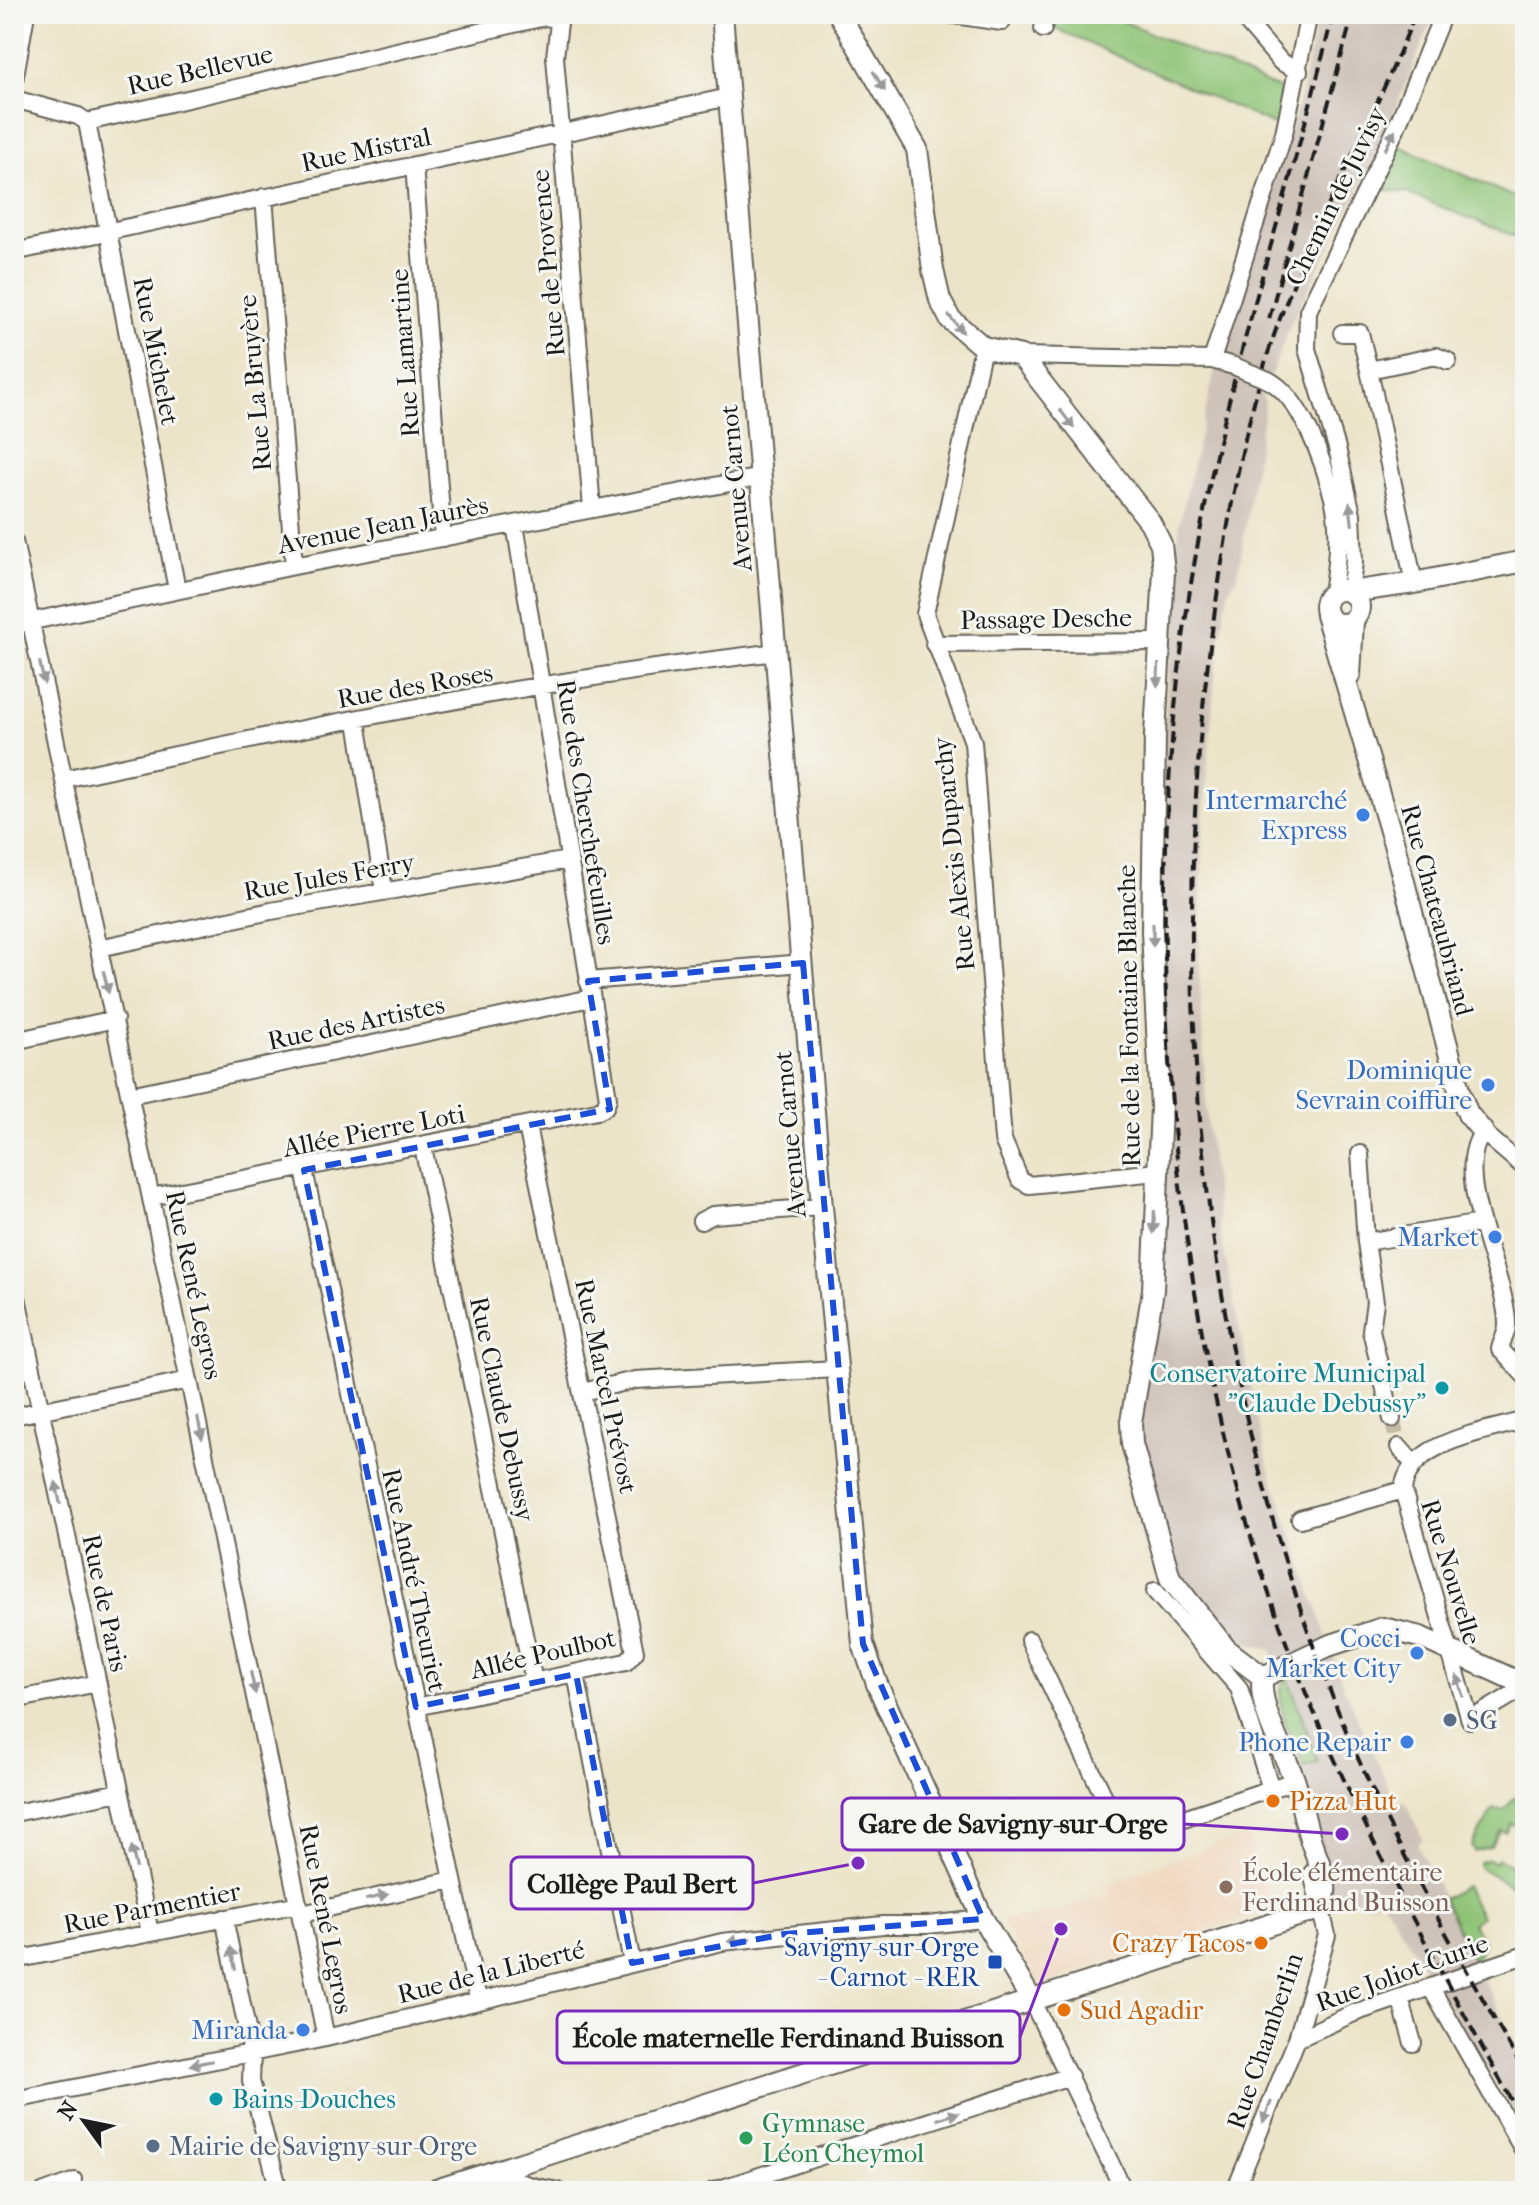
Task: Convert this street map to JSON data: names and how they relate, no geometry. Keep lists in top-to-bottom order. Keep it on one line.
{"streets":{"street":["Rue Bellevue","Rue Mistral","Chemin de Juvisy","Rue de Provence","Rue Michelet","Rue Lamartine","Rue La Bruyère","Avenue Carnot","Avenue Jean Jaurès","Passage Desche","Rue des Roses","Rue des Cherchefeuilles","Rue Alexis Duparchy","Rue Jules Ferry","Rue Chateaubriand","Rue de la Fontaine Blanche","Rue des Artistes","Allée Pierre Loti","Rue René Legros","Rue Marcel Prévost","Rue Claude Debussy","Rue Nouvelle","Rue André Theuriet","Rue de Paris","Allée Poulbot","Rue Parmentier","Rue de la Liberté","Rue Joliot-Curie","Rue Chamberlin"]},"crossings":[["Rue Bellevue","Rue de Provence"],["Rue Bellevue","Rue Michelet"],["Rue Mistral","Rue de Provence"],["Rue Mistral","Rue Michelet"],["Rue Mistral","Rue Lamartine"],["Rue Mistral","Rue La Bruyère"],["Rue Mistral","Avenue Carnot"],["Chemin de Juvisy","Rue Chateaubriand"],["Rue de Provence","Avenue Jean Jaurès"],["Rue Michelet","Avenue Jean Jaurès"],["Rue Lamartine","Avenue Jean Jaurès"],["Rue La Bruyère","Avenue Jean Jaurès"],["Avenue Carnot","Avenue Jean Jaurès"],["Avenue Carnot","Rue des Roses"],["Avenue Carnot","Rue de la Liberté"],["Avenue Jean Jaurès","Rue des Cherchefeuilles"],["Avenue Jean Jaurès","Rue René Legros"],["Passage Desche","Rue Alexis Duparchy"],["Passage Desche","Rue de la Fontaine Blanche"],["Rue des Roses","Rue des Cherchefeuilles"],["Rue des Roses","Rue René Legros"],["Rue des Cherchefeuilles","Rue Jules Ferry"],["Rue des Cherchefeuilles","Rue des Artistes"],["Rue des Cherchefeuilles","Allée Pierre Loti"],["Rue Alexis Duparchy","Rue de la Fontaine Blanche"],["Rue Jules Ferry","Rue René Legros"],["Rue des Artistes","Rue René Legros"],["Allée Pierre Loti","Rue René Legros"],["Allée Pierre Loti","Rue Marcel Prévost"],["Allée Pierre Loti","Rue Claude Debussy"],["Allée Pierre Loti","Rue André Theuriet"],["Rue René Legros","Rue Parmentier"],["Rue René Legros","Rue de la Liberté"],["Rue Marcel Prévost","Allée Poulbot"],["Rue Claude Debussy","Allée Poulbot"],["Rue André Theuriet","Allée Poulbot"],["Rue André Theuriet","Rue Parmentier"],["Rue André Theuriet","Rue de la Liberté"],["Rue de Paris","Rue Parmentier"],["Rue Joliot-Curie","Rue Chamberlin"]],"one_way":["Rue de la Fontaine Blanche","Rue René Legros","Rue de Paris","Rue Chamberlin"],"places":{"other":["Intermarché Express","Dominique Sevrain coiffure","Market","Conservatoire Municipal \"Claude Debussy\"","Cocci Market City","SG","Phone Repair","Pizza Hut","Gare de Savigny-sur-Orge","Collège Paul Bert","École élémentaire Ferdinand Buisson","École maternelle Ferdinand Buisson","Crazy Tacos","Sud Agadir","Miranda","Bains-Douches","Gymnase Léon Cheymol","Mairie de Savigny-sur-Orge"],"transit":["Savigny-sur-Orge - Carnot - RER"]},"north":"top left"}
